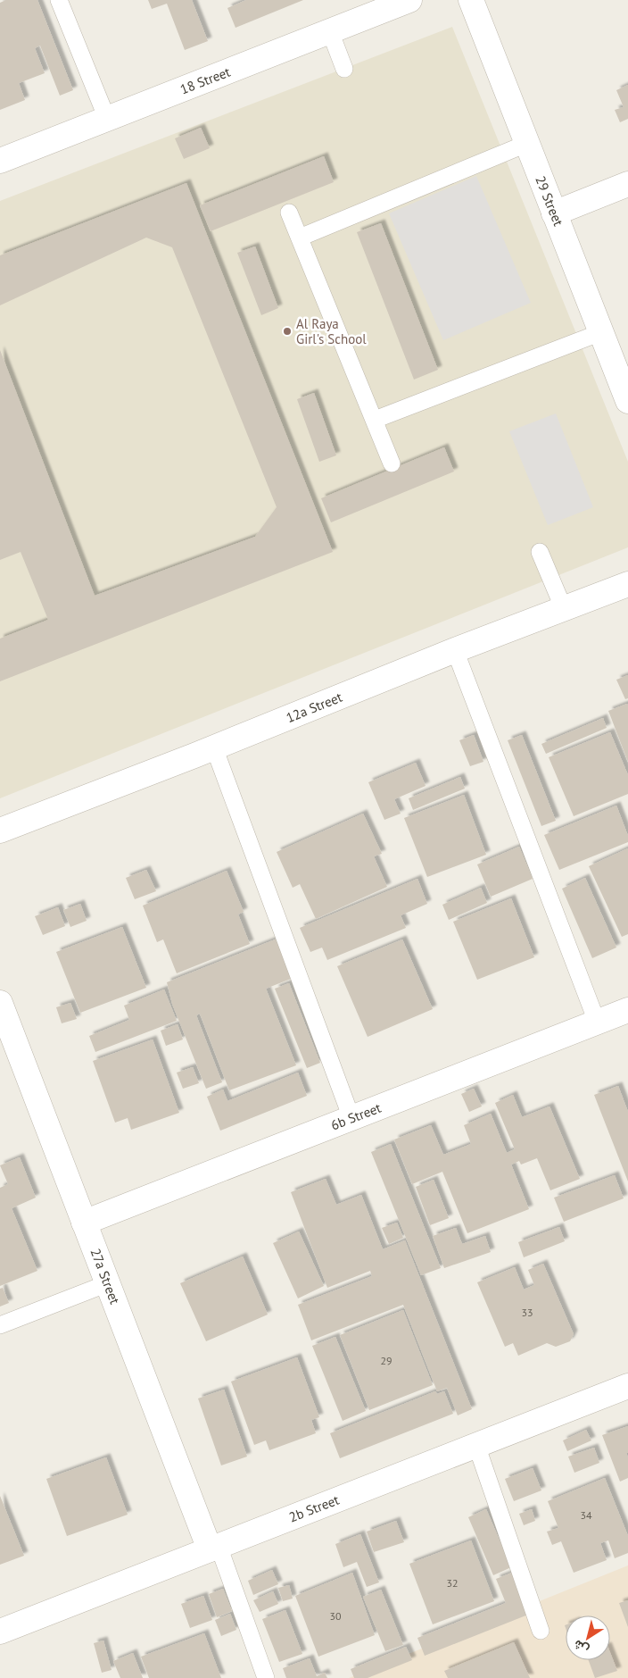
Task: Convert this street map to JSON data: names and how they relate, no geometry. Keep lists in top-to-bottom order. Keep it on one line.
{"streets":{"street":["18 Street","29 Street","12a Street","6b Street","27a Street","2b Street"]},"crossings":[["6b Street","27a Street"],["27a Street","2b Street"]],"places":["Al Raya Girl's School"],"house_numbers":["33","29","34","32","30"],"north":"bottom left"}
